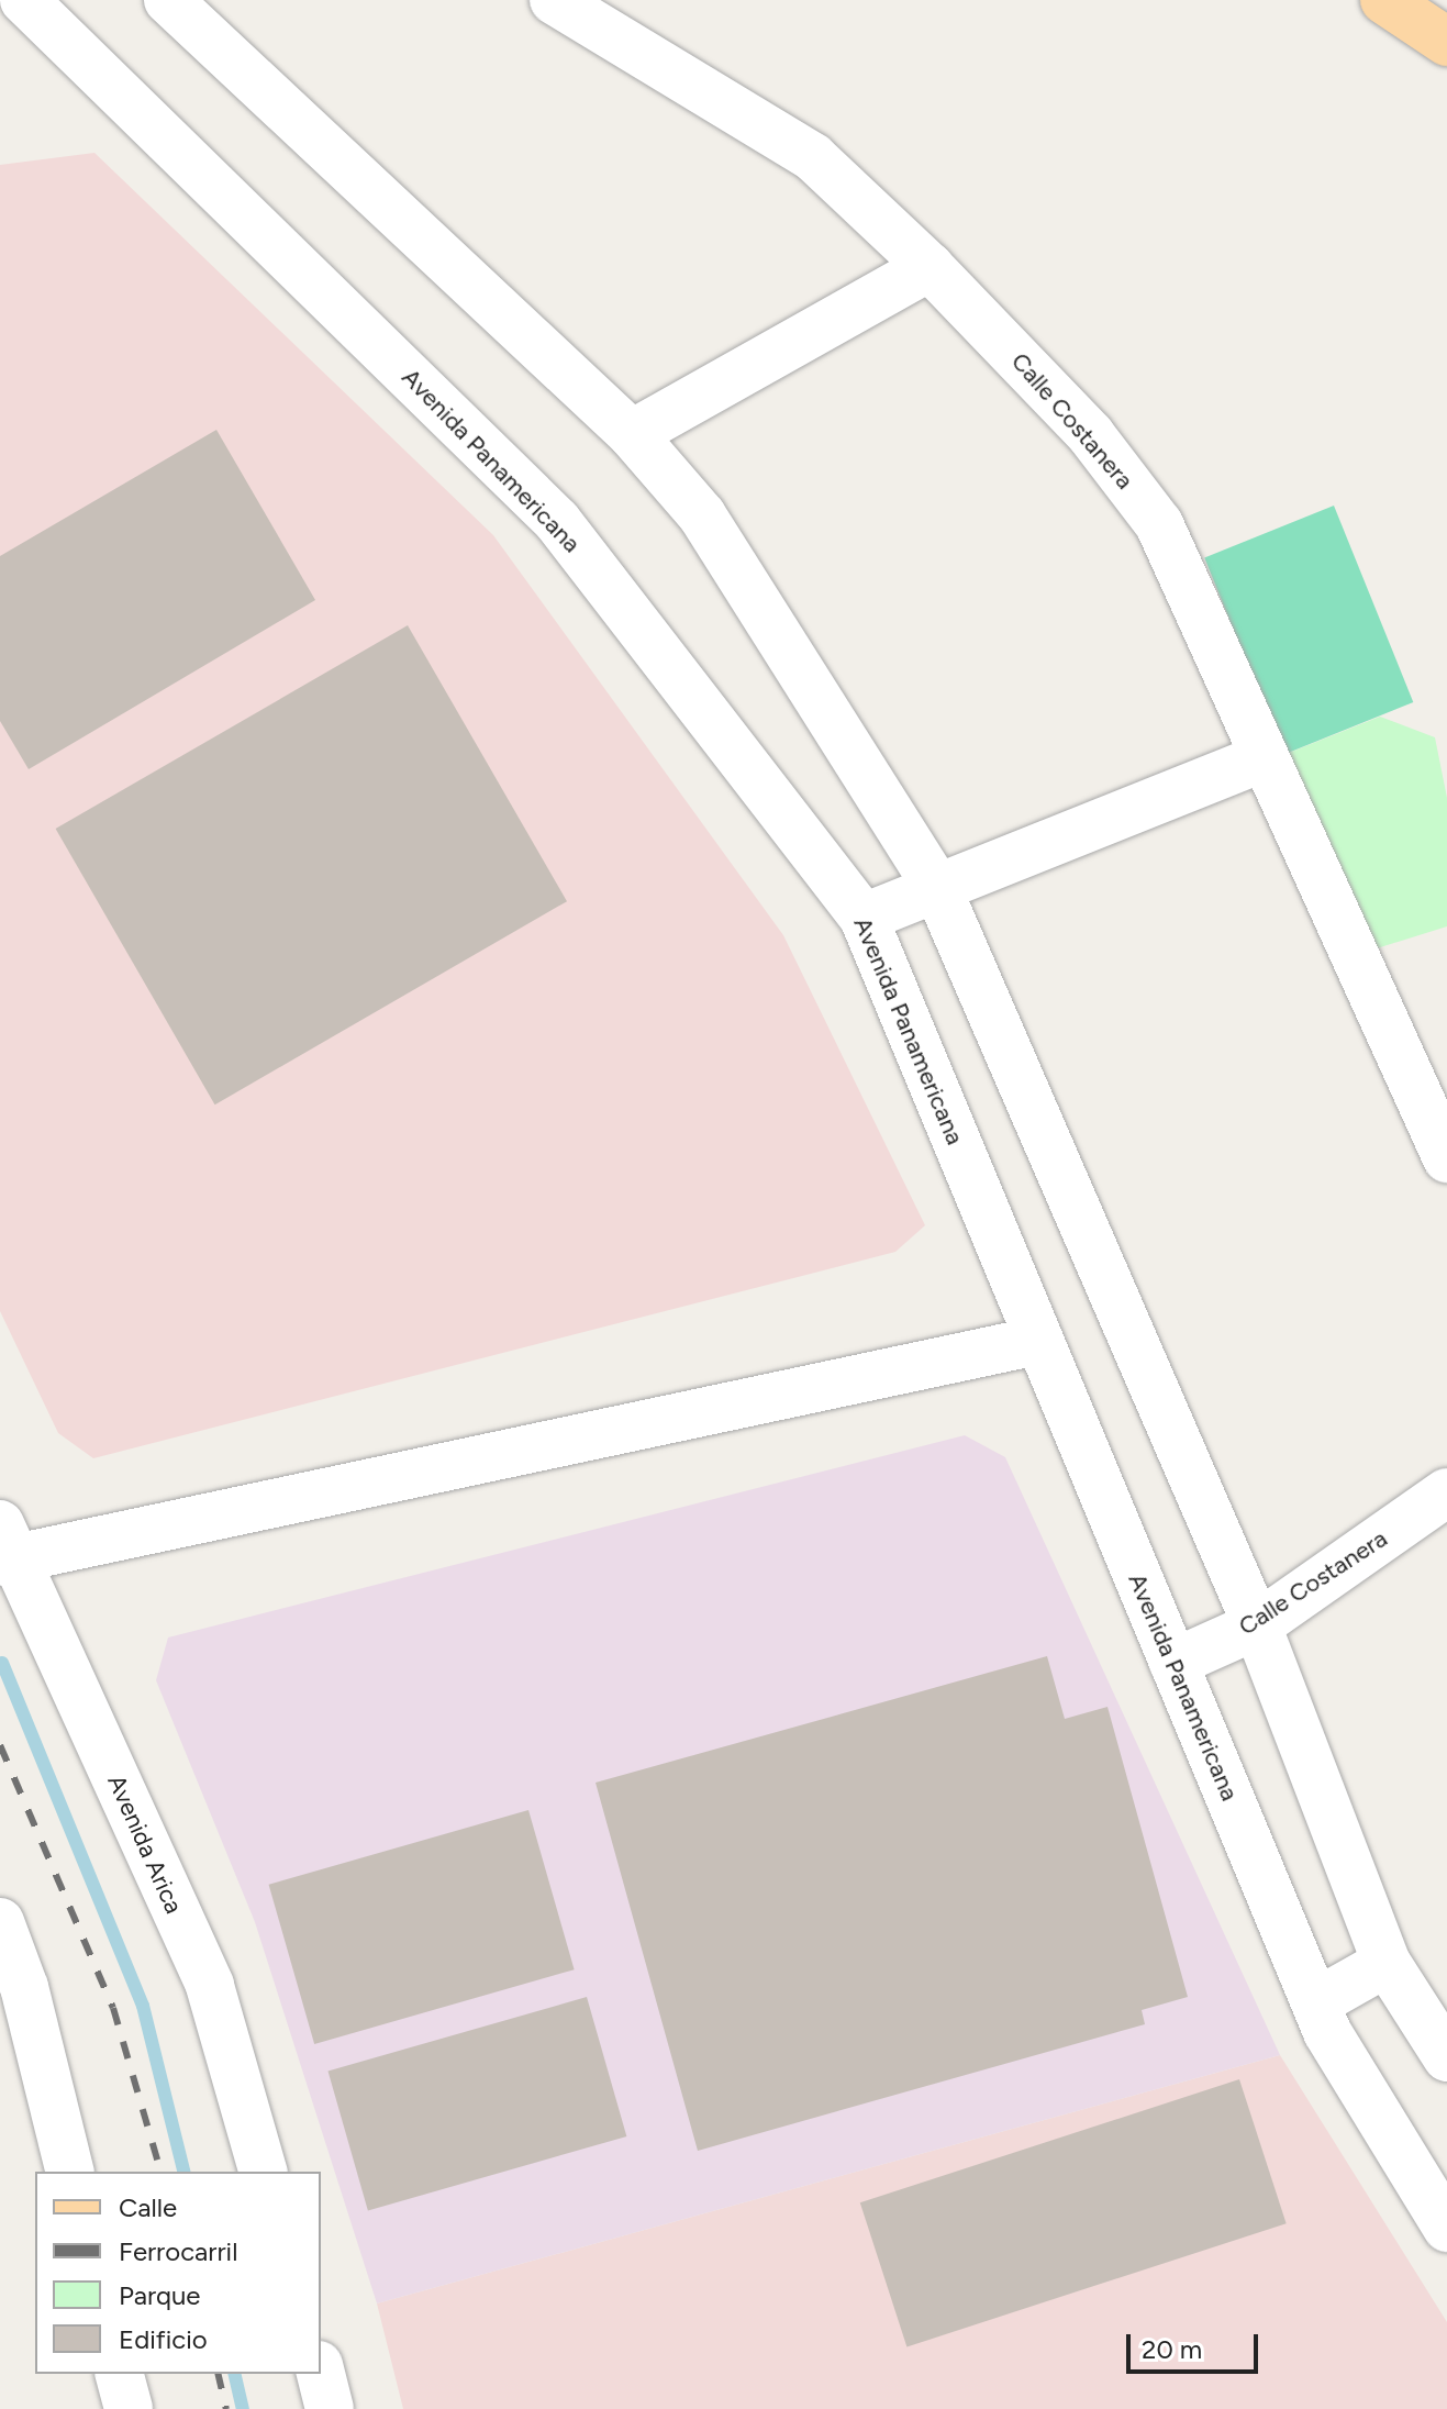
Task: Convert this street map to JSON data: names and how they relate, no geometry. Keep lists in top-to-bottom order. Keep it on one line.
{"streets":{"street":["Calle Costanera","Avenida Panamericana","Avenida Arica"]},"crossings":[["Calle Costanera","Avenida Panamericana"]],"legend":["Calle","Ferrocarril","Parque","Edificio"],"scale_bar":"20 m"}
